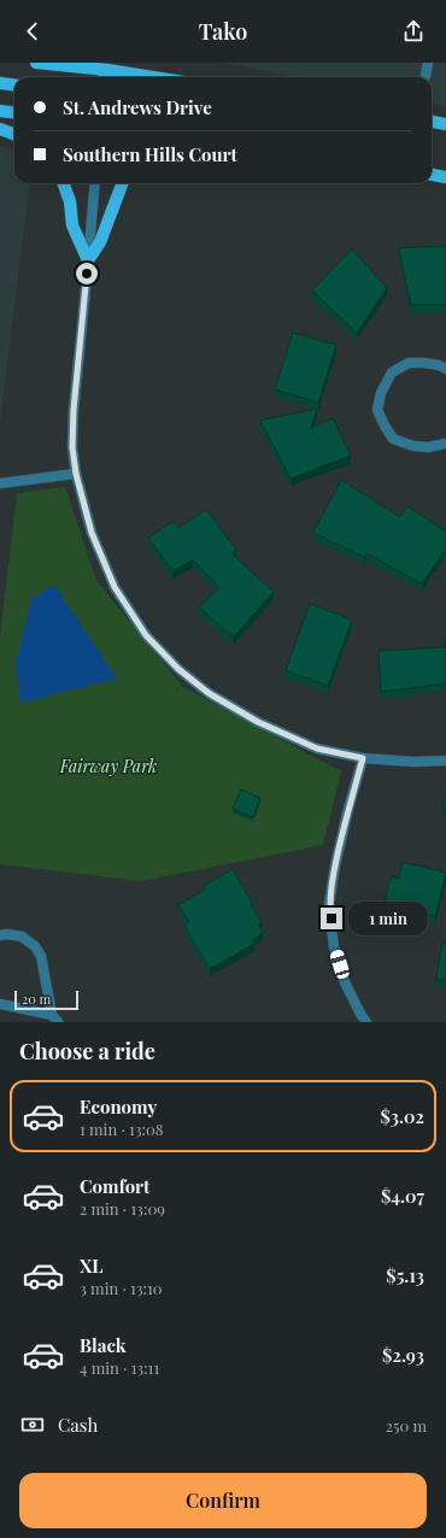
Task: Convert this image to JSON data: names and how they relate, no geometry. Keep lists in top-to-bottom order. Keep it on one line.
{"parks":["Fairway Park"],"scale_bar":"20 m","page":{"header":"Tako","banner":["St. Andrews Drive","Southern Hills Court"],"bubble":"1 min","scale":"20 m","heading":"Choose a ride","list":[{"name":"Economy","note":"1 min · 13:08","value":"$3.02"},{"name":"Comfort","note":"2 min · 13:09","value":"$4.07"},{"name":"XL","note":"3 min · 13:10","value":"$5.13"},{"name":"Black","note":"4 min · 13:11","value":"$2.93"}],"pay":["Cash","250 m"],"buttons":"Confirm"}}
